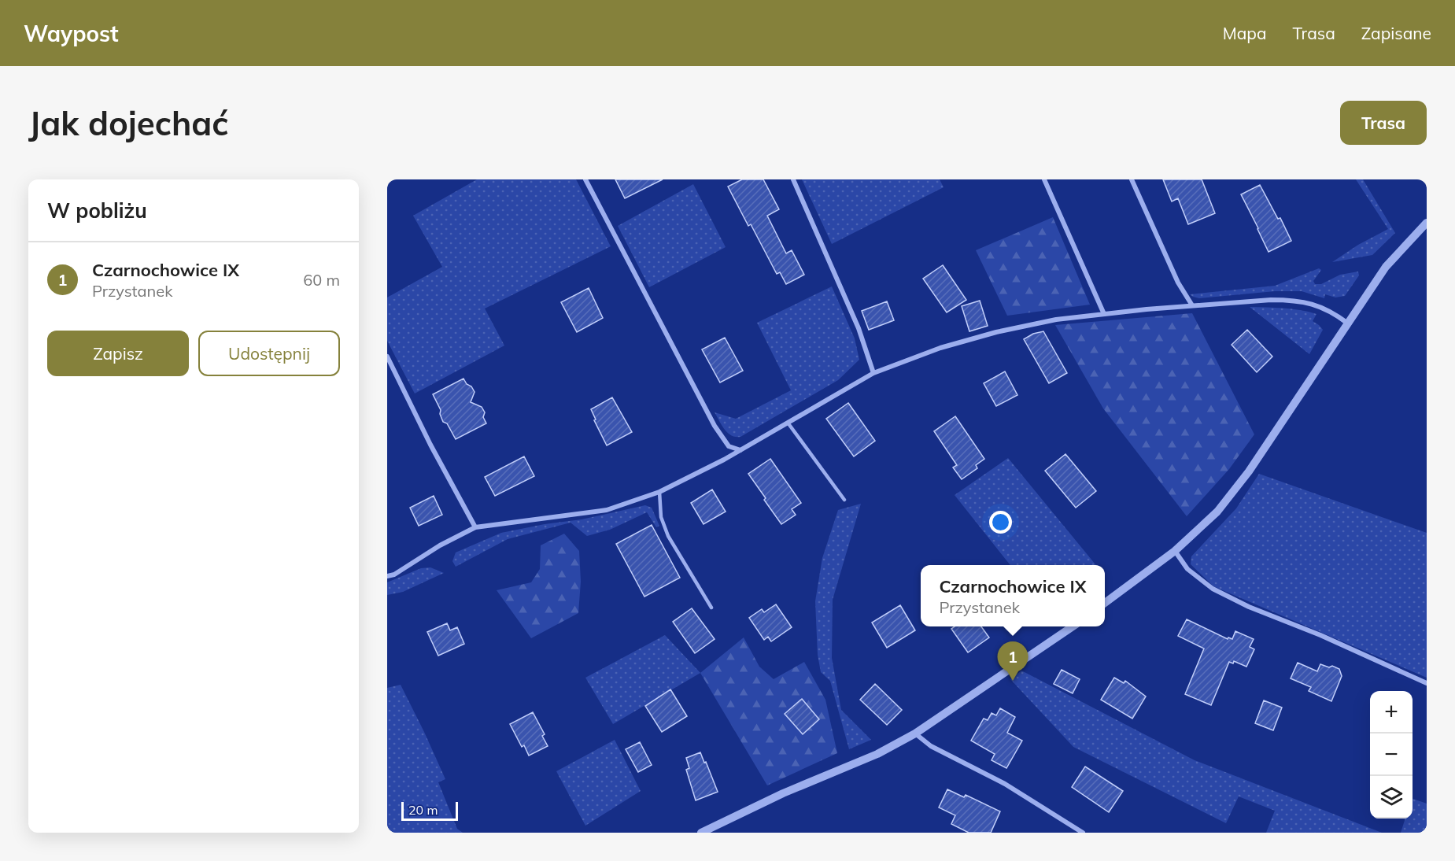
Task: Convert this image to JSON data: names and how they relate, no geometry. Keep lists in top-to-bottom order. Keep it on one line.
{"scale_bar":"20 m","page":{"header":"Waypost","nav":["Mapa","Trasa","Zapisane"],"buttons":["Trasa",["Zapisz","Udostępnij"]],"title":"Jak dojechać","heading":"W pobliżu","list":[{"mark":"1","name":"Czarnochowice IX","note":"Przystanek","value":"60 m"}],"popup":["Czarnochowice IX","Przystanek"],"pins":"1","map_buttons":["+","−"],"scale":"20 m"}}
